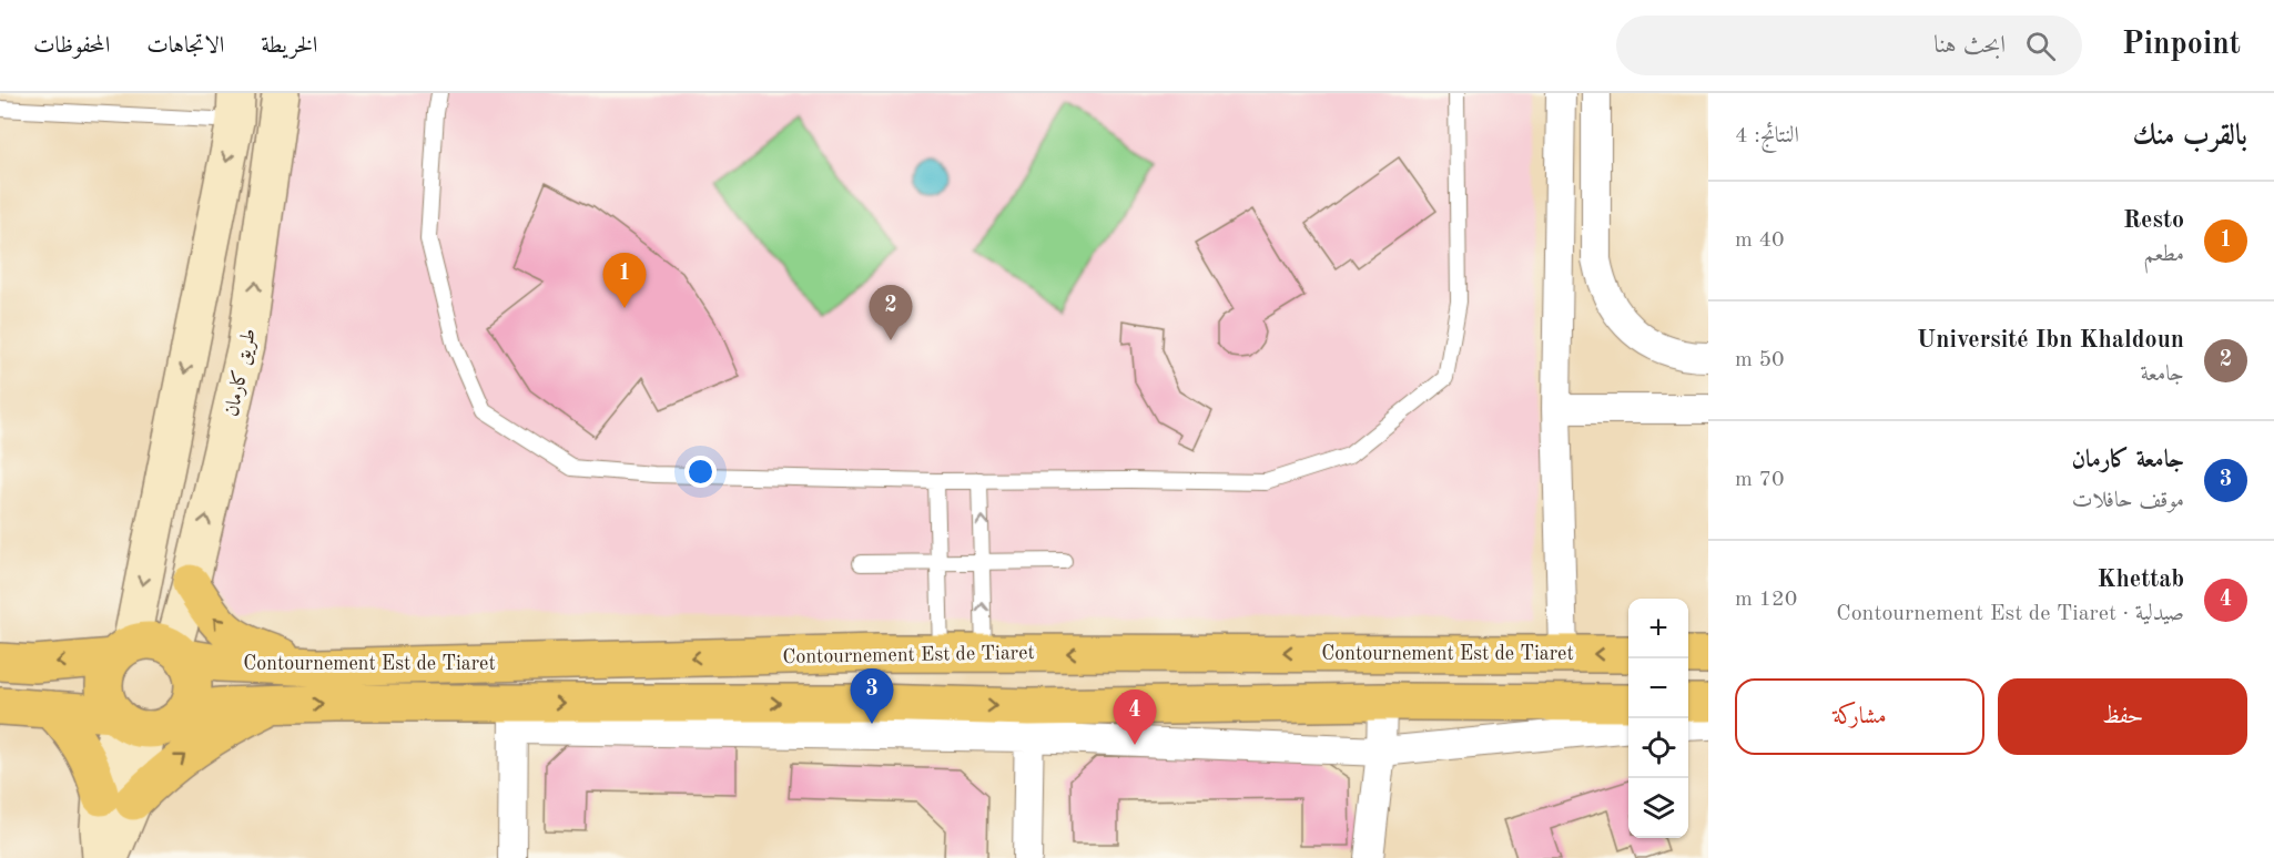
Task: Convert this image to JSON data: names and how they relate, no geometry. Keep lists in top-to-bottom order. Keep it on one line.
{"streets":{"highway":["Contournement Est de Tiaret"],"street":["طريق كارمان"]},"crossings":[["طريق كارمان","Contournement Est de Tiaret"]],"page":{"header":"Pinpoint","search":"ابحث هنا","nav":["الخريطة","الاتجاهات","المحفوظات"],"heading":["بالقرب منك","النتائج: 4"],"list":[{"mark":"1","name":"Resto","note":"مطعم","value":"40 m"},{"mark":"2","name":"Université Ibn Khaldoun","note":"جامعة","value":"50 m"},{"mark":"3","name":"جامعة كارمان","note":"موقف حافلات","value":"70 m"},{"mark":"4","name":"Khettab","note":"صيدلية · Contournement Est de Tiaret","value":"120 m"}],"pins":["1","2","3","4"],"map_buttons":["+","−"],"buttons":["حفظ","مشاركة"]}}
